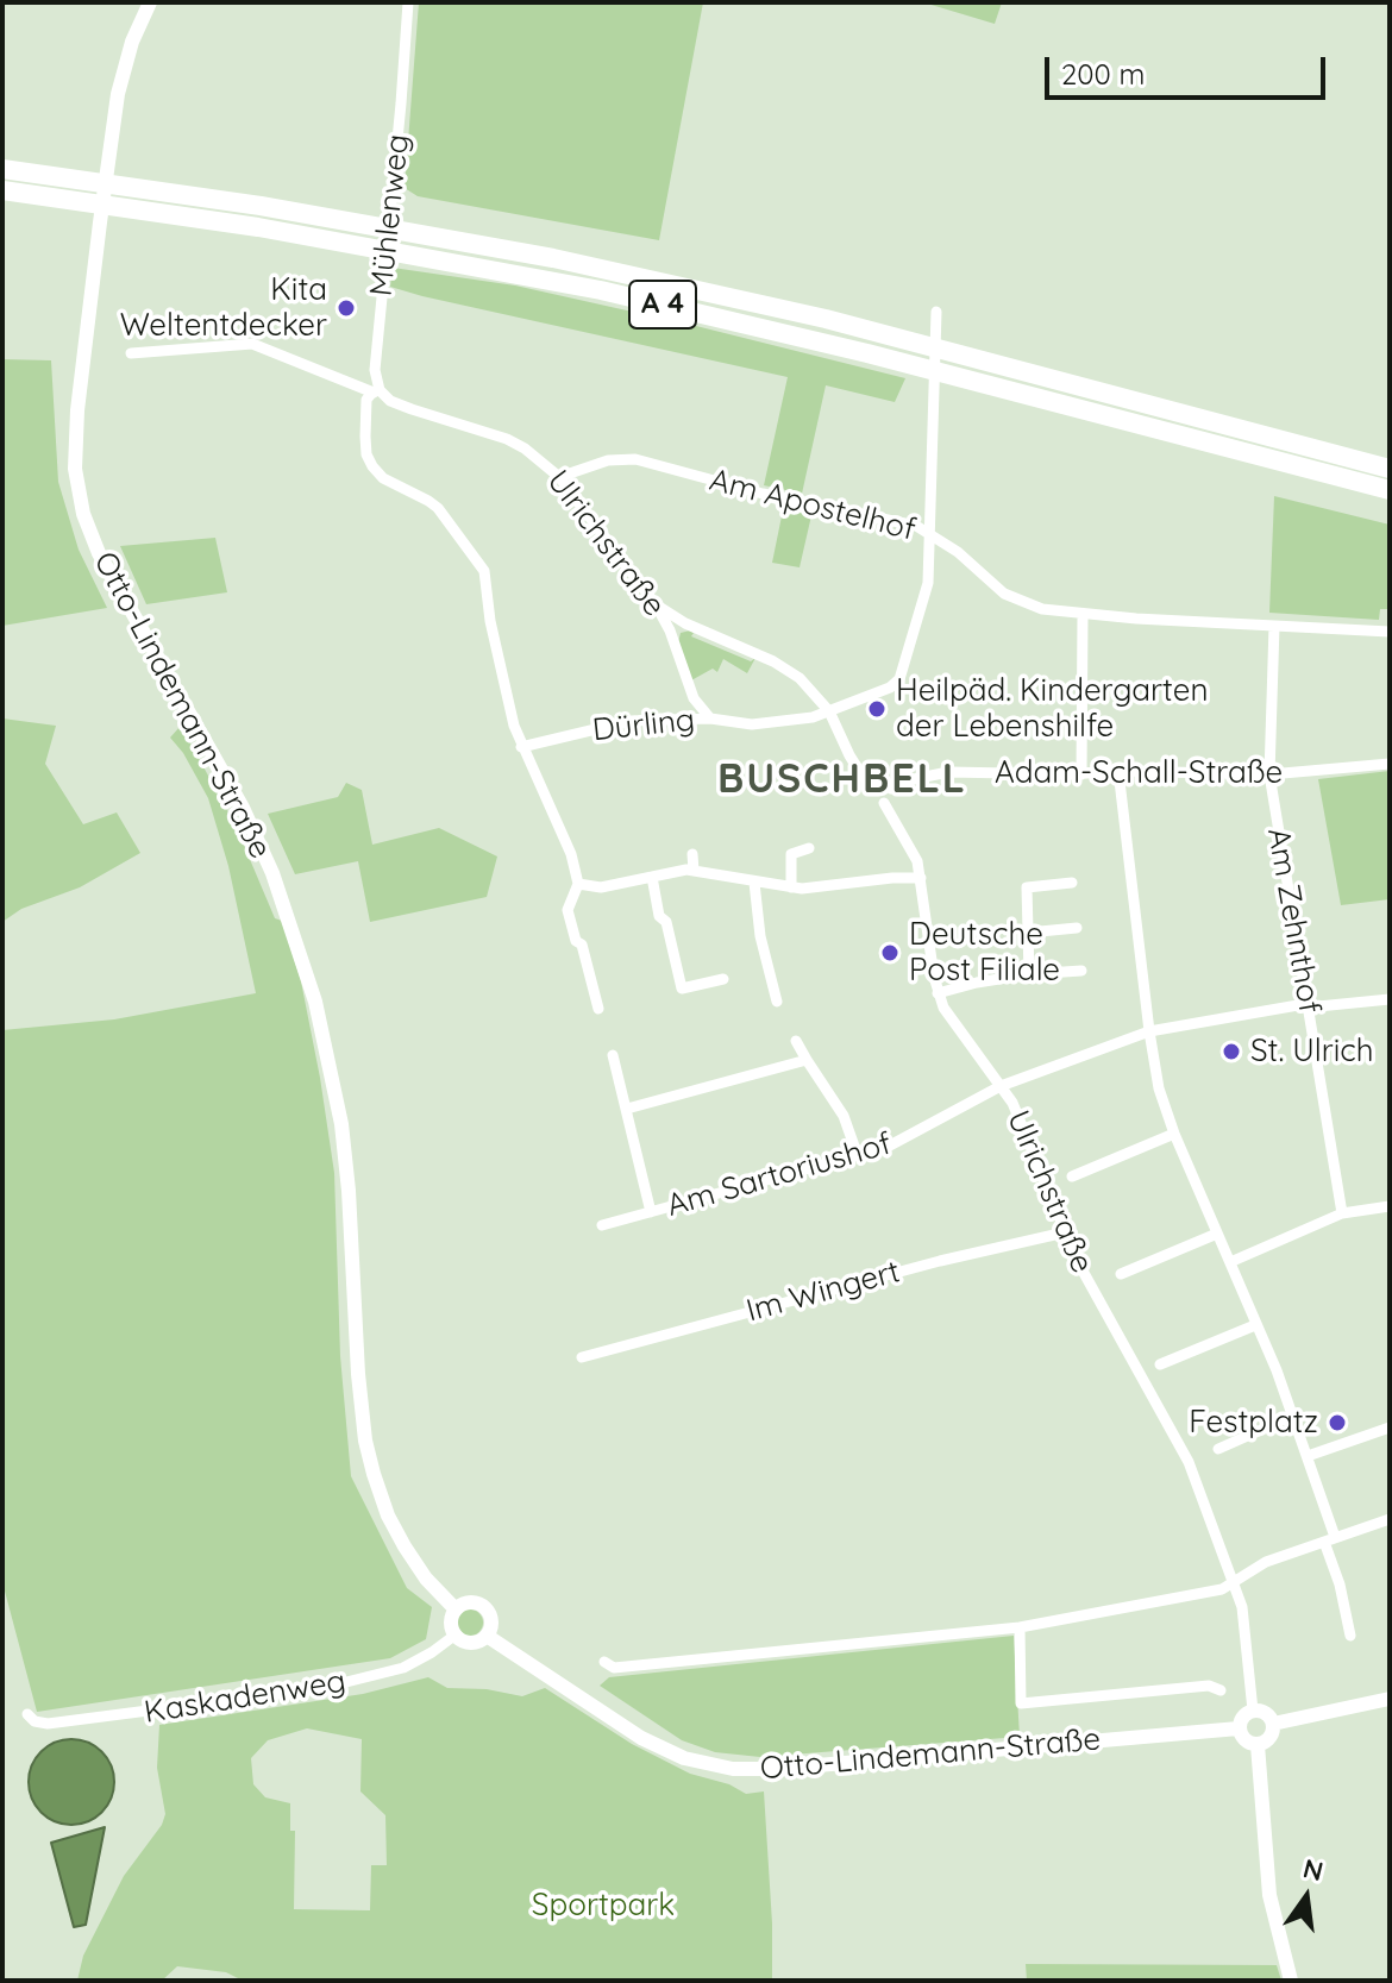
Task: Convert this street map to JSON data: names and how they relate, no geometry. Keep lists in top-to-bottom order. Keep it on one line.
{"streets":{"highway":["A 4"],"street":["Mühlenweg","Am Apostelhof","Ulrichstraße","Otto-Lindemann-Straße","Dürling","Adam-Schall-Straße","Am Zehnthof","Am Sartoriushof","Im Wingert","Kaskadenweg"]},"crossings":[["Mühlenweg","Ulrichstraße"],["Mühlenweg","Dürling"],["Am Apostelhof","Ulrichstraße"],["Am Apostelhof","Am Zehnthof"],["Ulrichstraße","Otto-Lindemann-Straße"],["Ulrichstraße","Dürling"],["Ulrichstraße","Adam-Schall-Straße"],["Ulrichstraße","Am Sartoriushof"],["Ulrichstraße","Im Wingert"],["Otto-Lindemann-Straße","Kaskadenweg"],["Adam-Schall-Straße","Am Zehnthof"],["Am Zehnthof","Am Sartoriushof"]],"districts":["BUSCHBELL"],"parks":["Sportpark"],"places":["Kita Weltentdecker","Heilpäd. Kindergarten der Lebenshilfe","Deutsche Post Filiale","St. Ulrich","Festplatz"],"scale_bar":"200 m","north":"top"}
